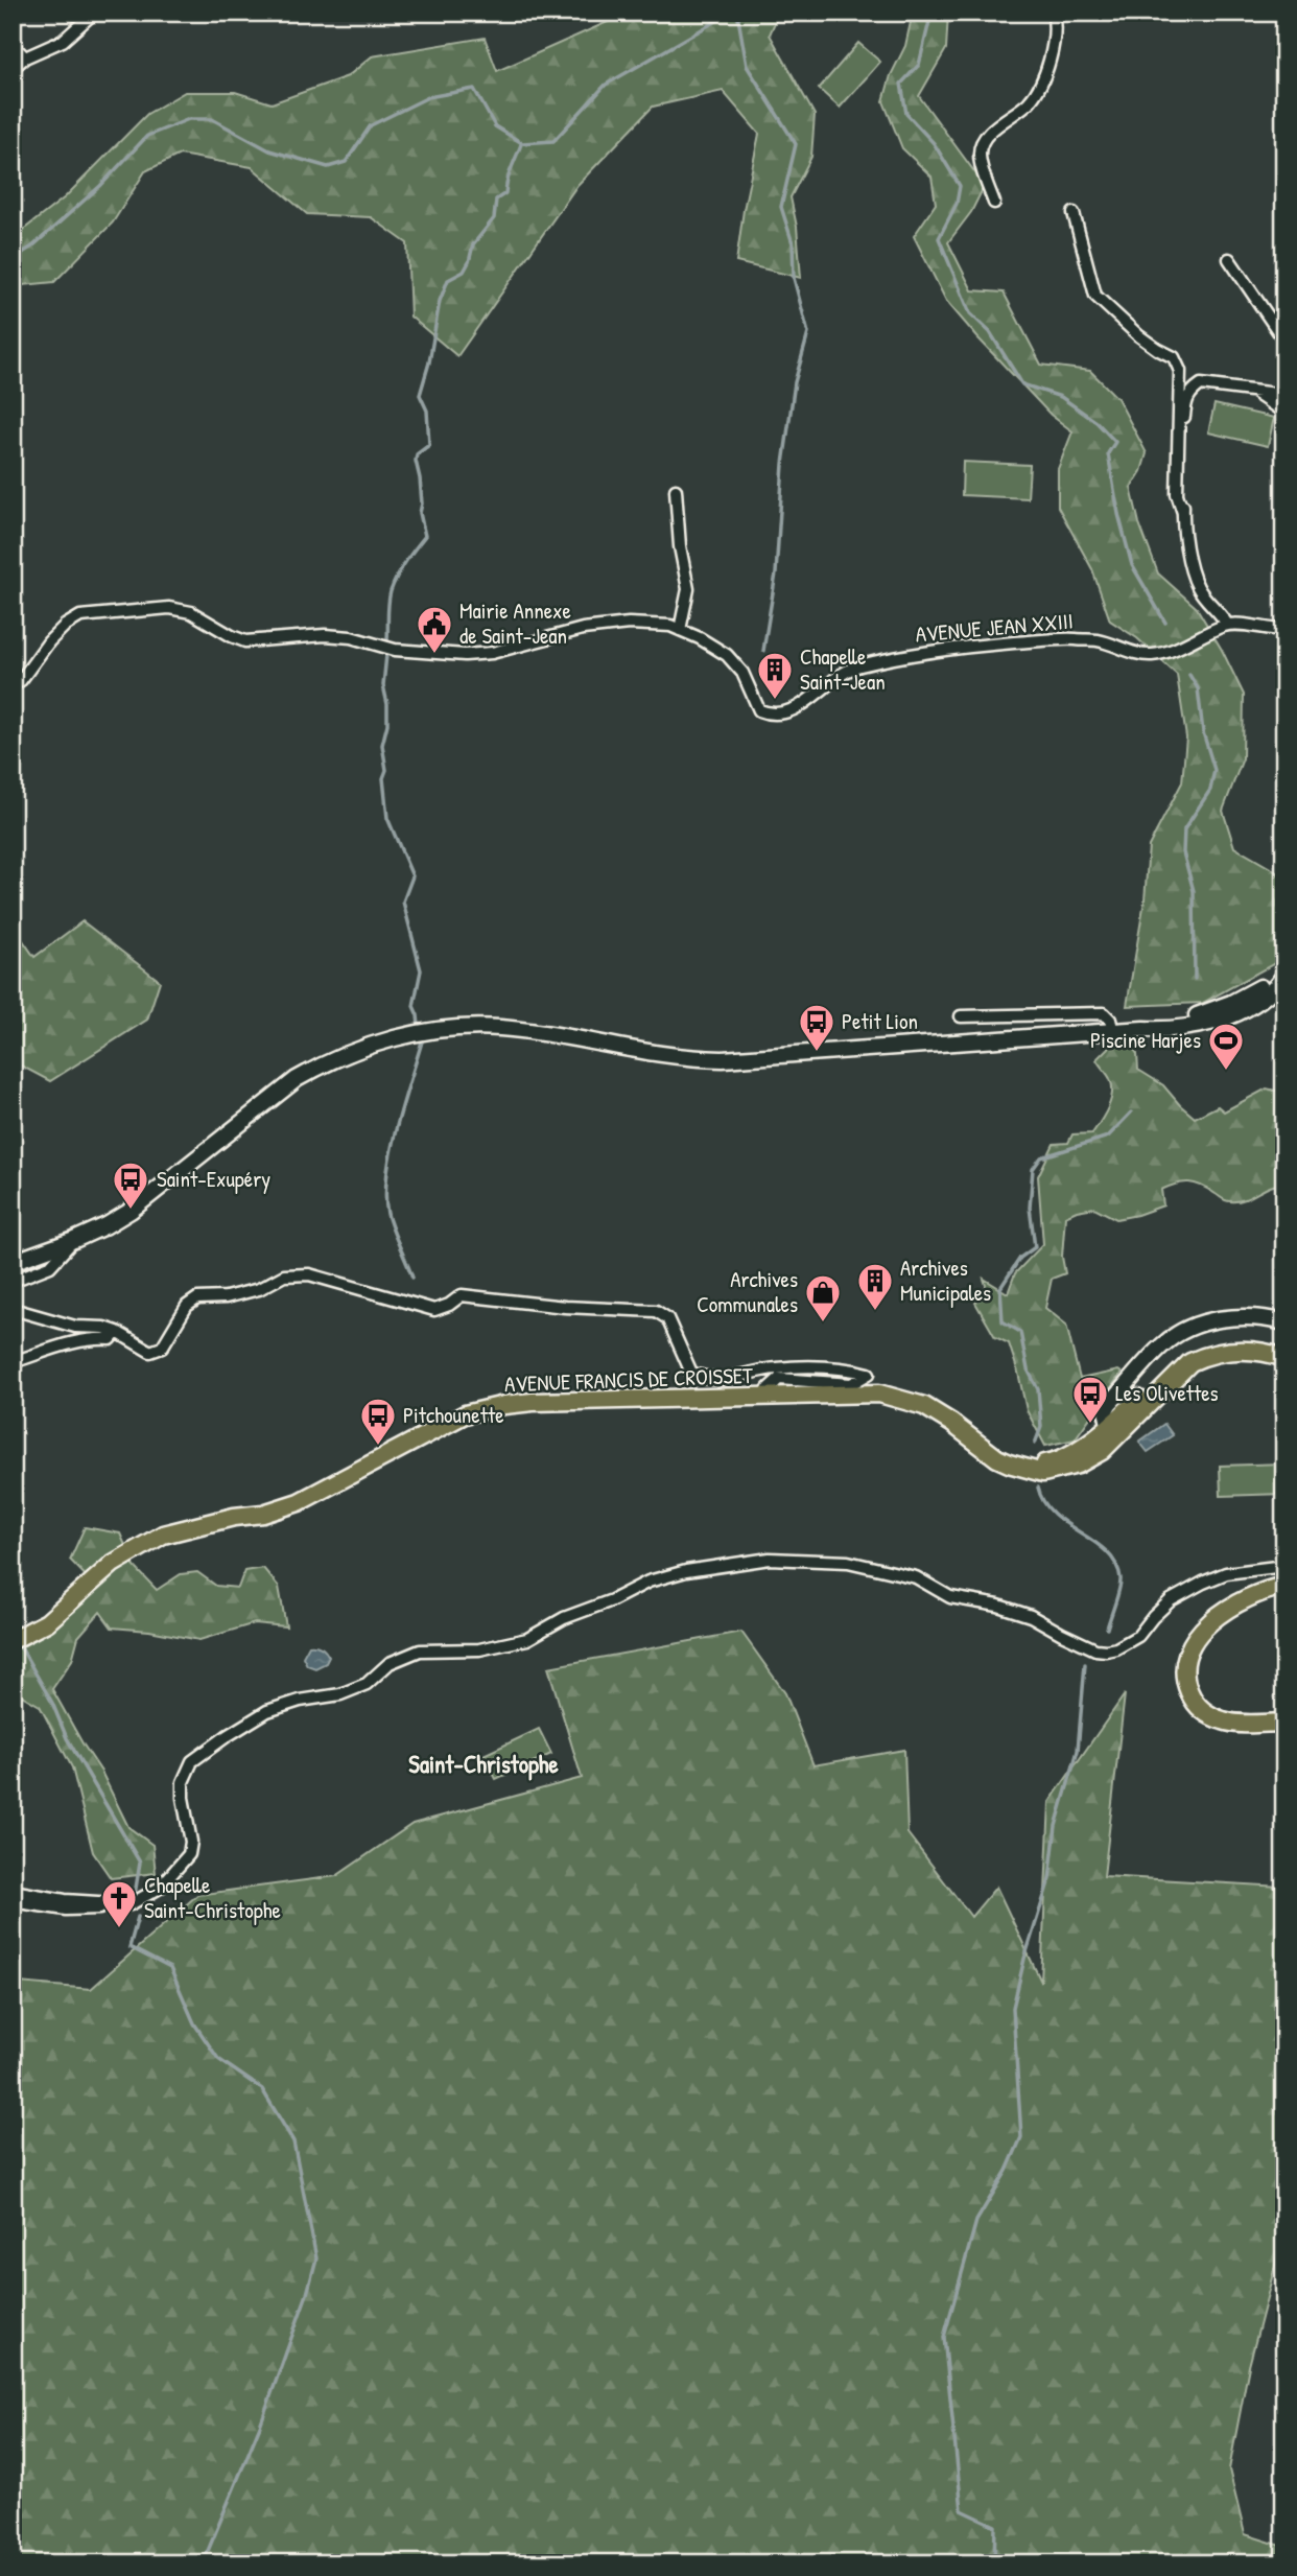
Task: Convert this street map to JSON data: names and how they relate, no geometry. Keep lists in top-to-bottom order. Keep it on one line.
{"streets":{"main road":["AVENUE FRANCIS DE CROISSET"],"street":["AVENUE JEAN XXIII"]},"districts":["Saint-Christophe"],"places":{"public building":["Mairie Annexe de Saint-Jean"],"building":["Chapelle Saint-Jean","Archives Municipales"],"bus stop":["Petit Lion","Saint-Exupéry","Les Olivettes","Pitchounette"],"sports":["Piscine Harjes"],"shop":["Archives Communales"],"church":["Chapelle Saint-Christophe"]}}
